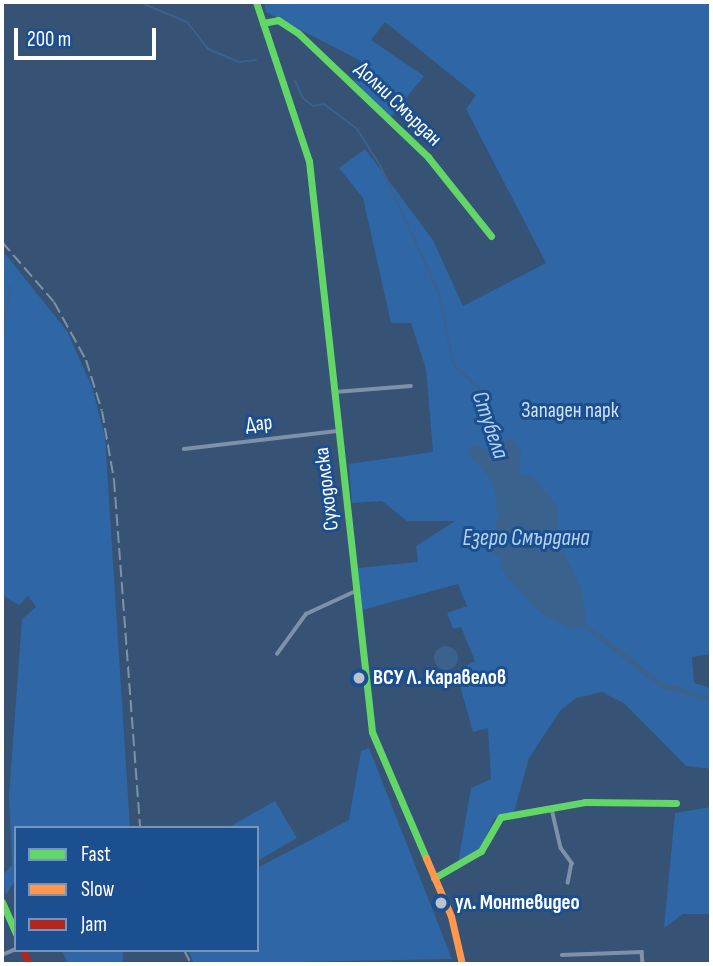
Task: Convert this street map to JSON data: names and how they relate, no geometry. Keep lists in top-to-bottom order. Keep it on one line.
{"streets":{"street":["Долни Смърдан","Дар","Суходолска"]},"crossings":[["Долни Смърдан","Суходолска"],["Дар","Суходолска"]],"water":["Стубела","Езеро Смърдана"],"parks":["Западен парк"],"places":["ВСУ Л. Каравелов","ул. Монтевидео"],"legend":["Fast","Slow","Jam"],"scale_bar":"200 m"}
